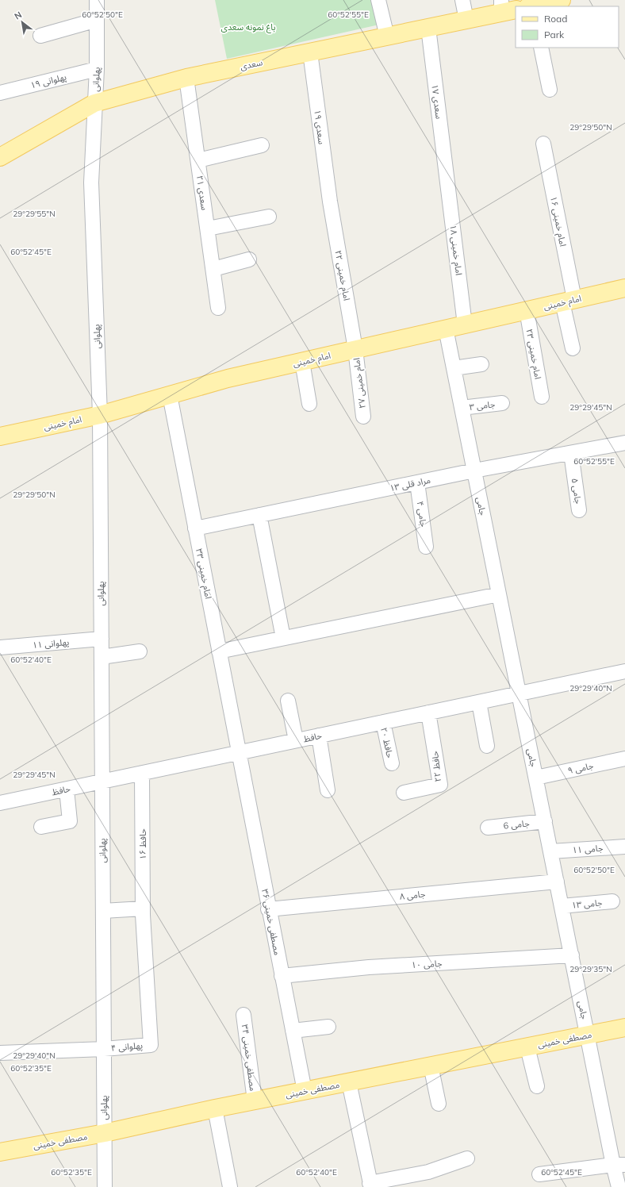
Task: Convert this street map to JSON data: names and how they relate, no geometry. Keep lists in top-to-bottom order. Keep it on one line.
{"streets":{"main road":["سعدی","امام خمینی","مصطفی خمینی"],"street":["پهلوانی","پهلوانی ۱۹","سعدی ۱۷","سعدی ۱۹","سعدی ۲۱","امام خمینی ۱۶","امام خمینی ۱۸","امام خمینی ۲۲","امام خمینی ۲۳","امام خمینی ۲۷","جامی ۳","مراد قلی ۱۳","جامی ۵","جامی","جامی ۴","امام خمینی ۳۳","پهلوانی ۱۱","حافظ","حافظ ۲۰","حافظ ۲۲","جامی ۹","جامی 6","حافظ ۱۶","جامی ۱۱","جامی ۸","جامی ۱۳","مصطفی خمینی ۳۶","جامی ۱۰","پهلوانی ۴","مصطفی خمینی ۳۴"]},"crossings":[["سعدی","پهلوانی"],["سعدی","سعدی ۱۷"],["سعدی","سعدی ۱۹"],["سعدی","سعدی ۲۱"],["پهلوانی","پهلوانی ۱۹"],["پهلوانی","امام خمینی"],["پهلوانی","پهلوانی ۱۱"],["پهلوانی","حافظ"],["پهلوانی","مصطفی خمینی"],["پهلوانی","پهلوانی ۴"],["سعدی ۱۷","امام خمینی ۱۸"],["سعدی ۱۹","امام خمینی ۲۲"],["امام خمینی ۱۶","امام خمینی"],["امام خمینی ۱۸","امام خمینی"],["امام خمینی ۲۲","امام خمینی"],["امام خمینی ۲۲","امام خمینی ۲۷"],["امام خمینی","امام خمینی ۲۳"],["امام خمینی","امام خمینی ۲۷"],["امام خمینی","جامی"],["امام خمینی","امام خمینی ۳۳"],["جامی ۳","جامی"],["مراد قلی ۱۳","جامی ۵"],["مراد قلی ۱۳","جامی"],["مراد قلی ۱۳","جامی ۴"],["مراد قلی ۱۳","امام خمینی ۳۳"],["جامی","حافظ"],["جامی","جامی ۹"],["جامی","جامی 6"],["جامی","جامی ۱۱"],["جامی","جامی ۸"],["جامی","جامی ۱۳"],["جامی","جامی ۱۰"],["جامی","مصطفی خمینی"],["امام خمینی ۳۳","حافظ"],["امام خمینی ۳۳","مصطفی خمینی ۳۶"],["حافظ","حافظ ۲۰"],["حافظ","حافظ ۲۲"],["حافظ","حافظ ۱۶"],["حافظ","مصطفی خمینی ۳۶"],["حافظ ۱۶","پهلوانی ۴"],["جامی ۸","مصطفی خمینی ۳۶"],["مصطفی خمینی ۳۶","جامی ۱۰"],["مصطفی خمینی ۳۶","مصطفی خمینی"],["مصطفی خمینی","مصطفی خمینی ۳۴"]],"parks":["باغ نمونه سعدی"],"legend":["Road","Park"],"north":"top left","coordinates":["60°52'50\"E","60°52'55\"E","29°29'50\"N","29°29'55\"N","60°52'45\"E","29°29'45\"N","60°52'40\"E","29°29'40\"N","29°29'35\"N","60°52'35\"E"]}
